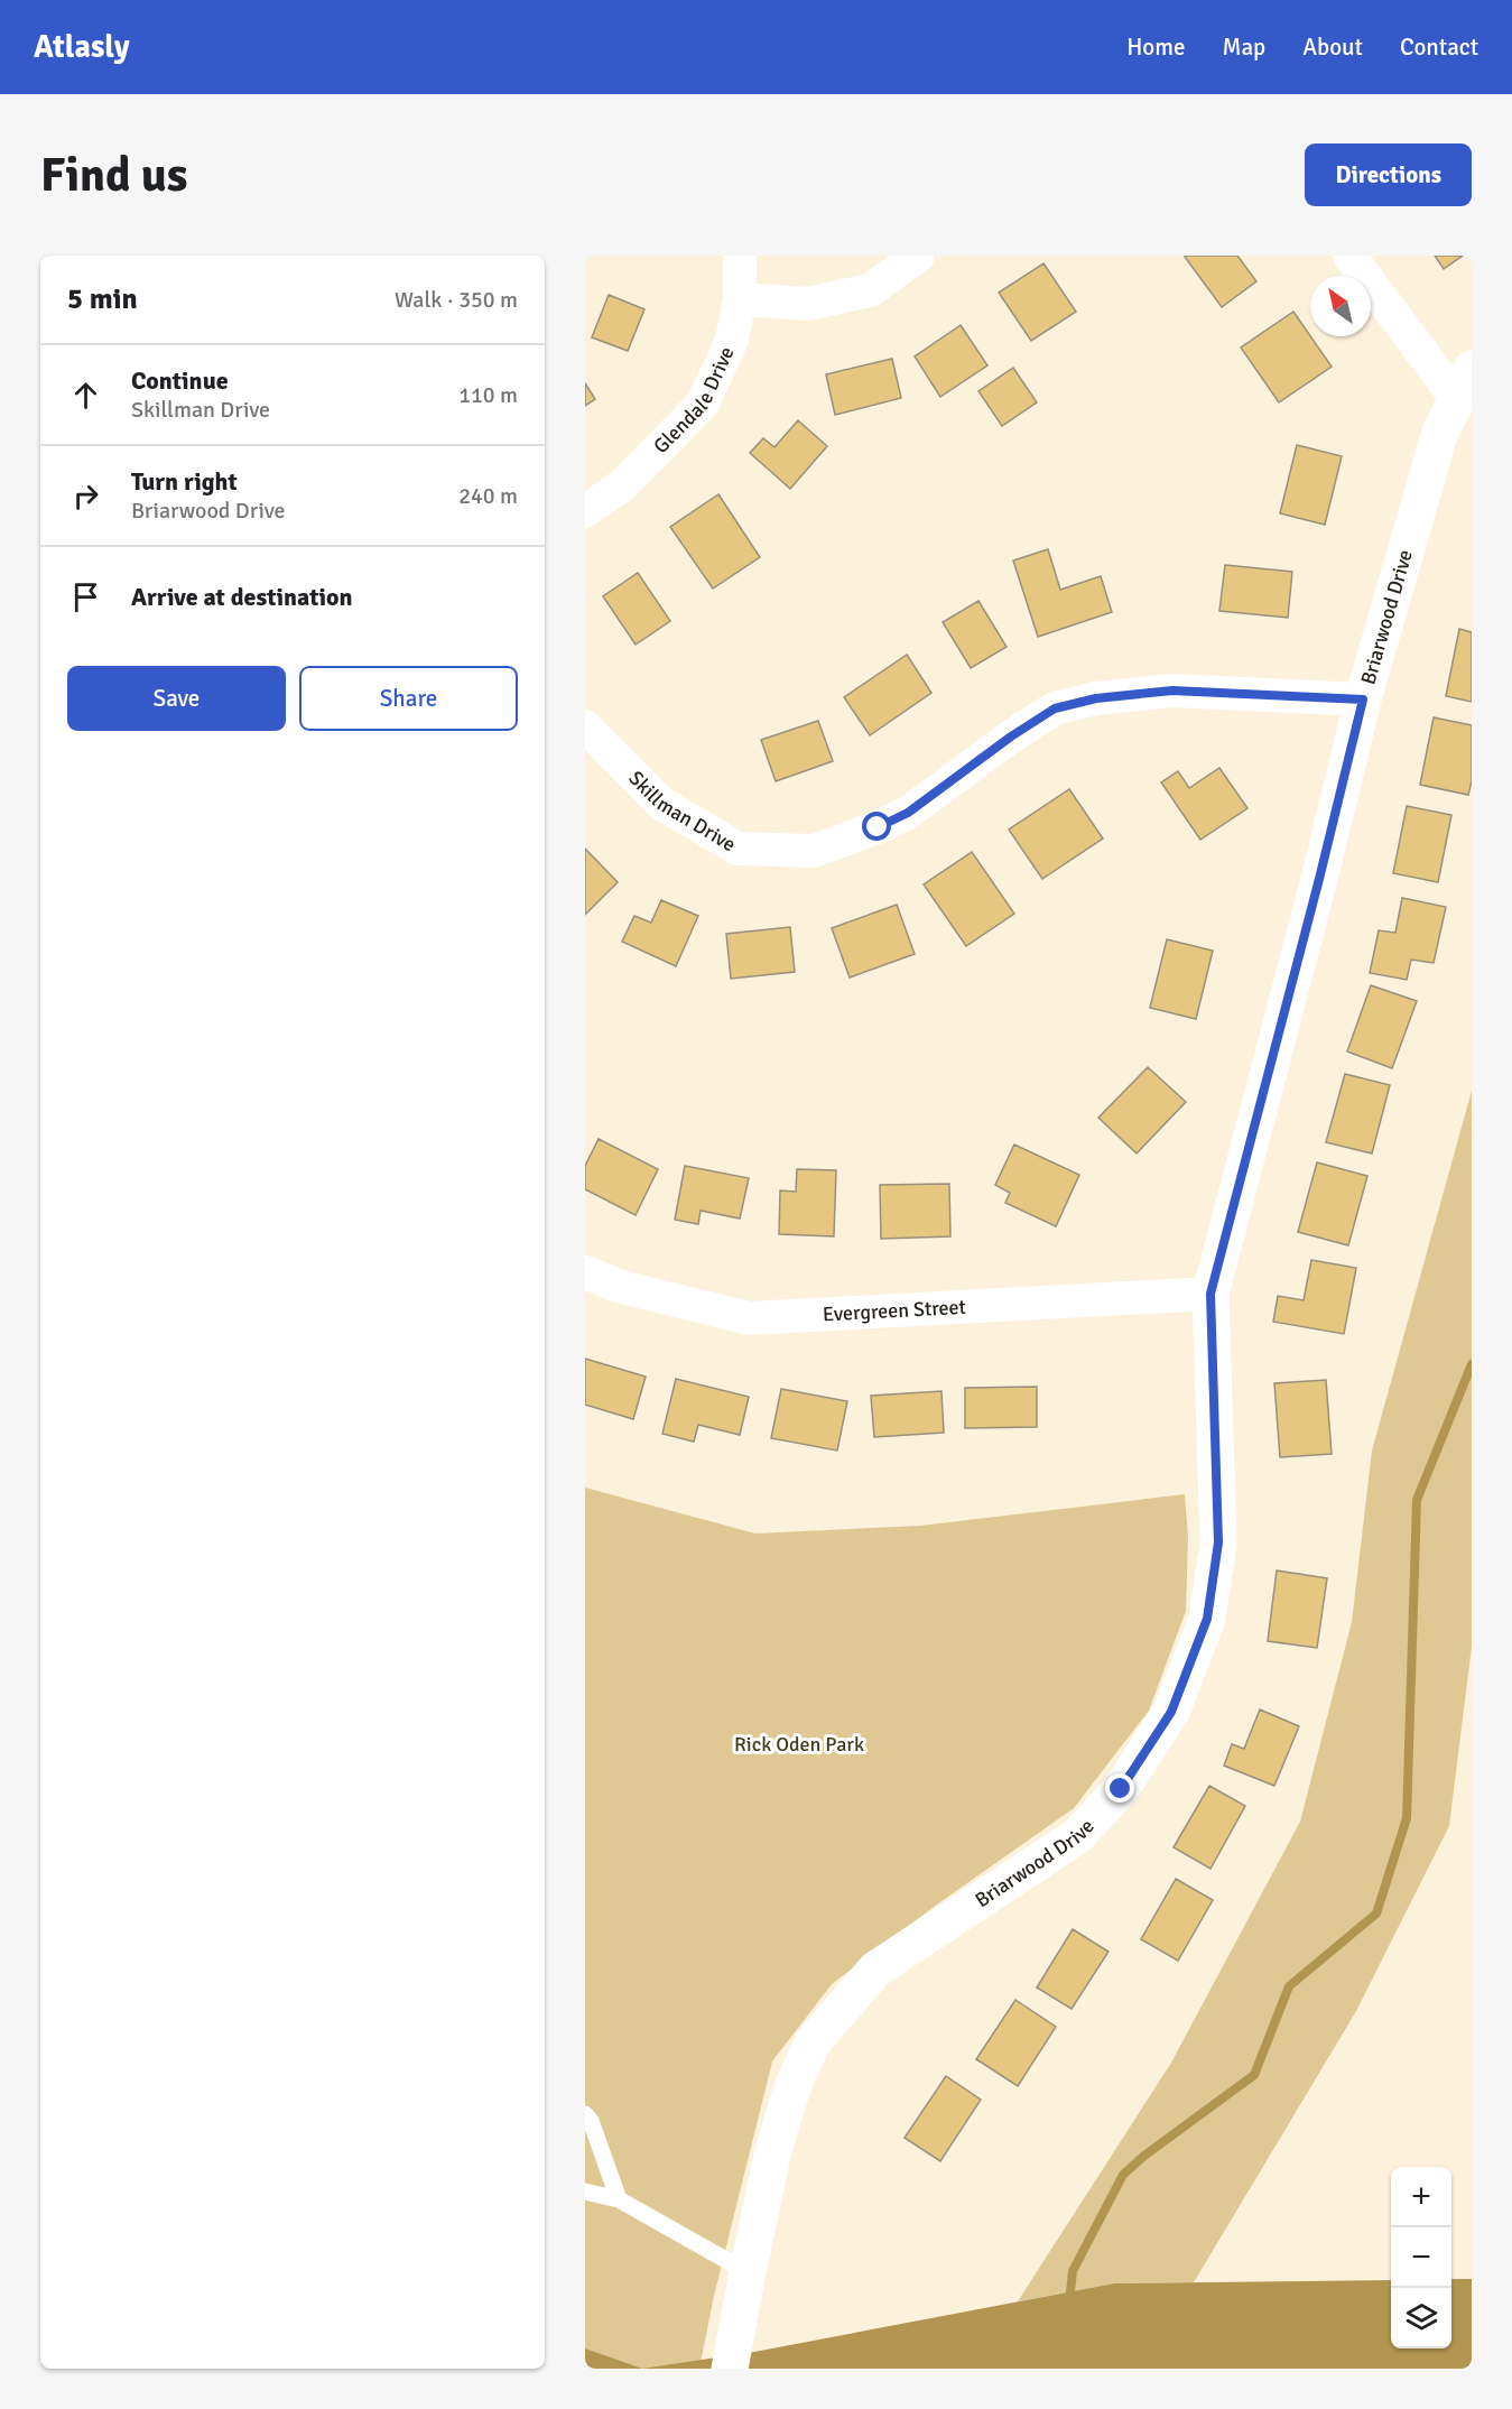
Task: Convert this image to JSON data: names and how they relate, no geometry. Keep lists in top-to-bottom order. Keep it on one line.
{"streets":{"street":["Glendale Drive","Briarwood Drive","Skillman Drive","Evergreen Street"]},"crossings":[["Briarwood Drive","Skillman Drive"],["Briarwood Drive","Evergreen Street"]],"parks":["Rick Oden Park"],"north":"top left","page":{"header":"Atlasly","nav":["Home","Map","About","Contact"],"buttons":["Directions",["Save","Share"]],"title":"Find us","heading":["5 min","Walk · 350 m"],"list":[["Continue","Skillman Drive","110 m"],["Turn right","Briarwood Drive","240 m"],"Arrive at destination"],"map_buttons":["+","−"]}}
